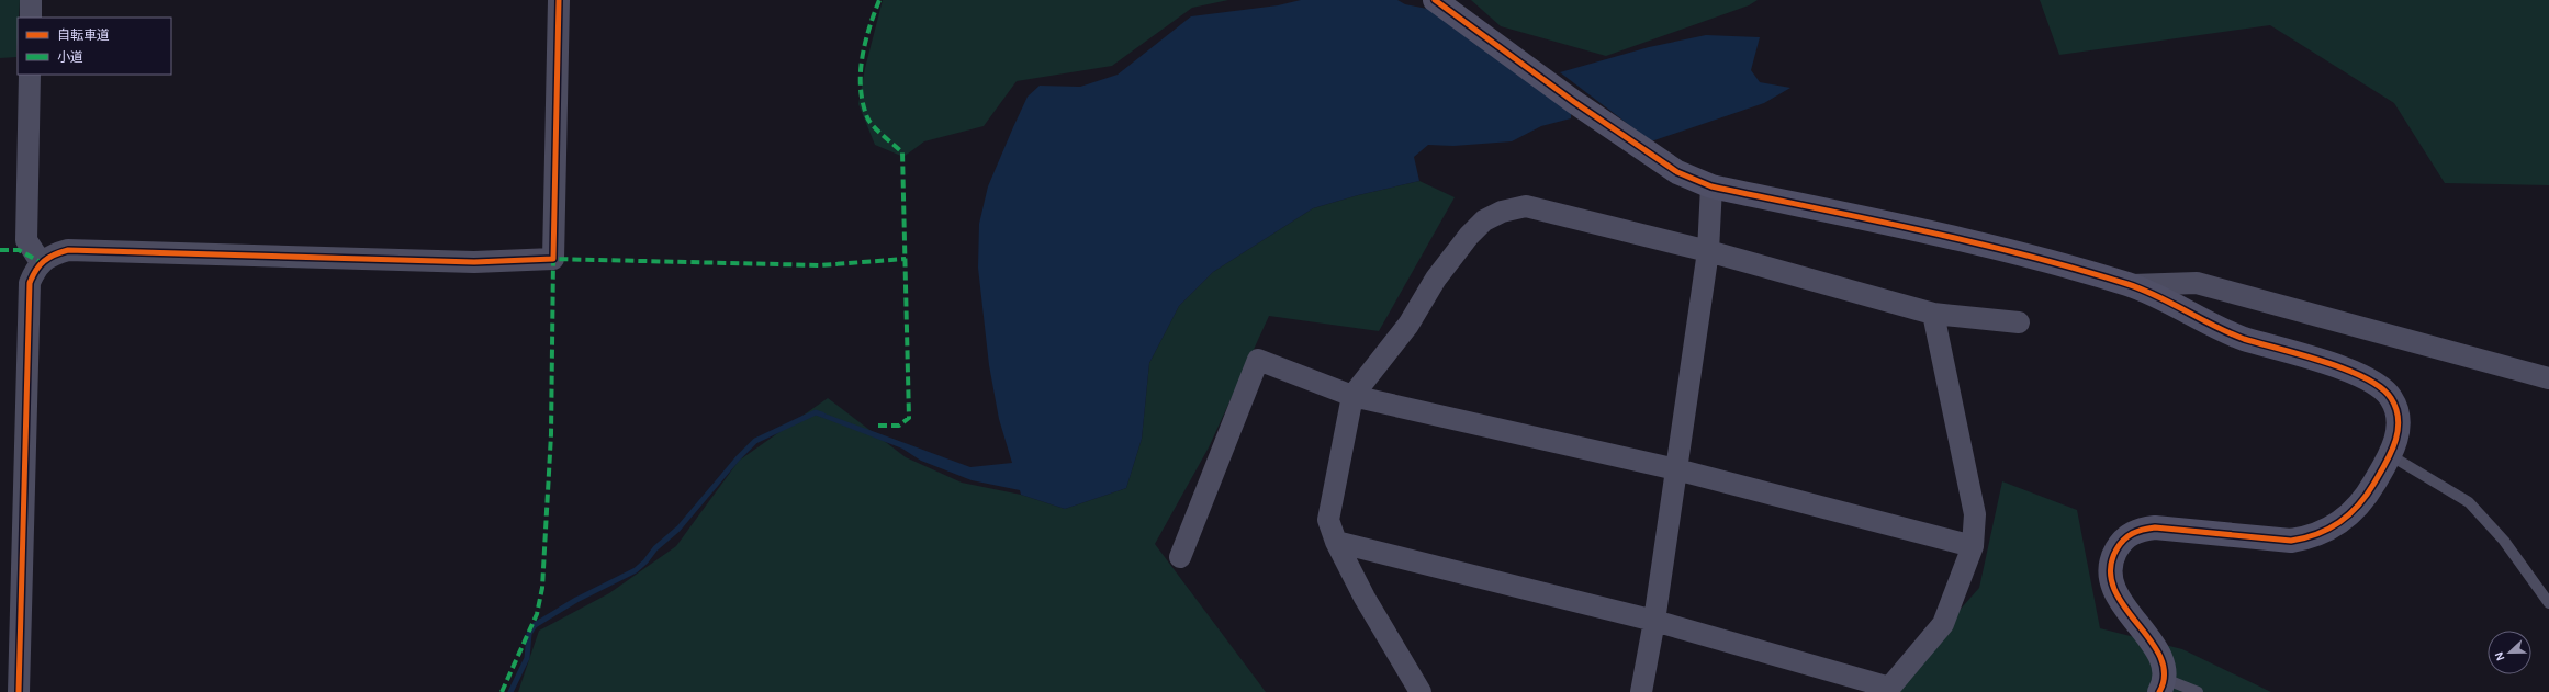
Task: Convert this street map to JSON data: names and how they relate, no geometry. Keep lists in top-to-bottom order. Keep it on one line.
{"legend":["自転車道","小道"],"north":"left"}
